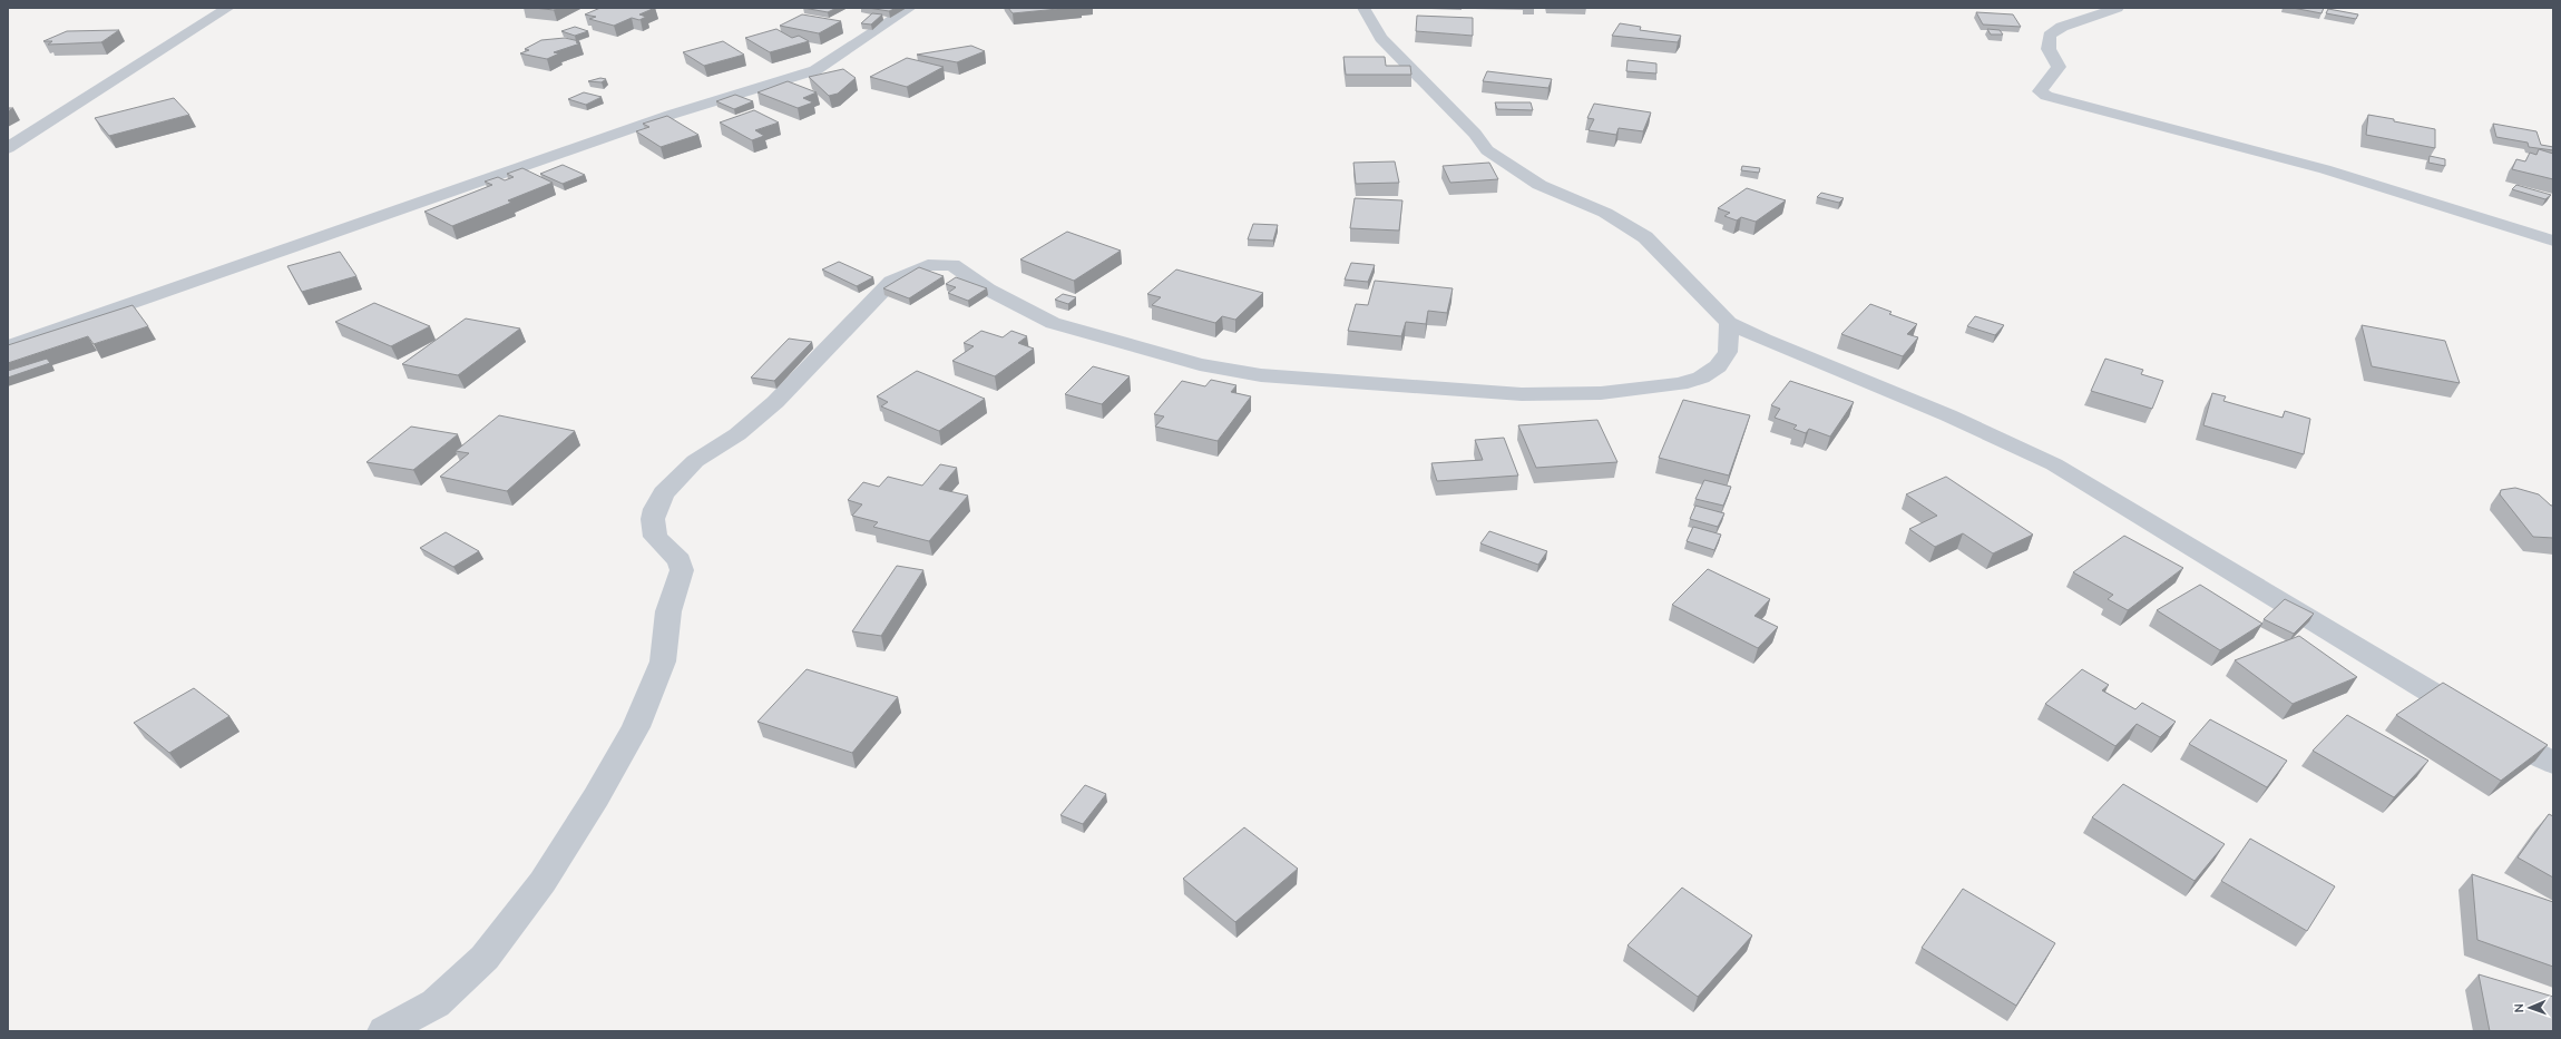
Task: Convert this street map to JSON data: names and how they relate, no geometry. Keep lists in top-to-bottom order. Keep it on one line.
{"north":"left"}
